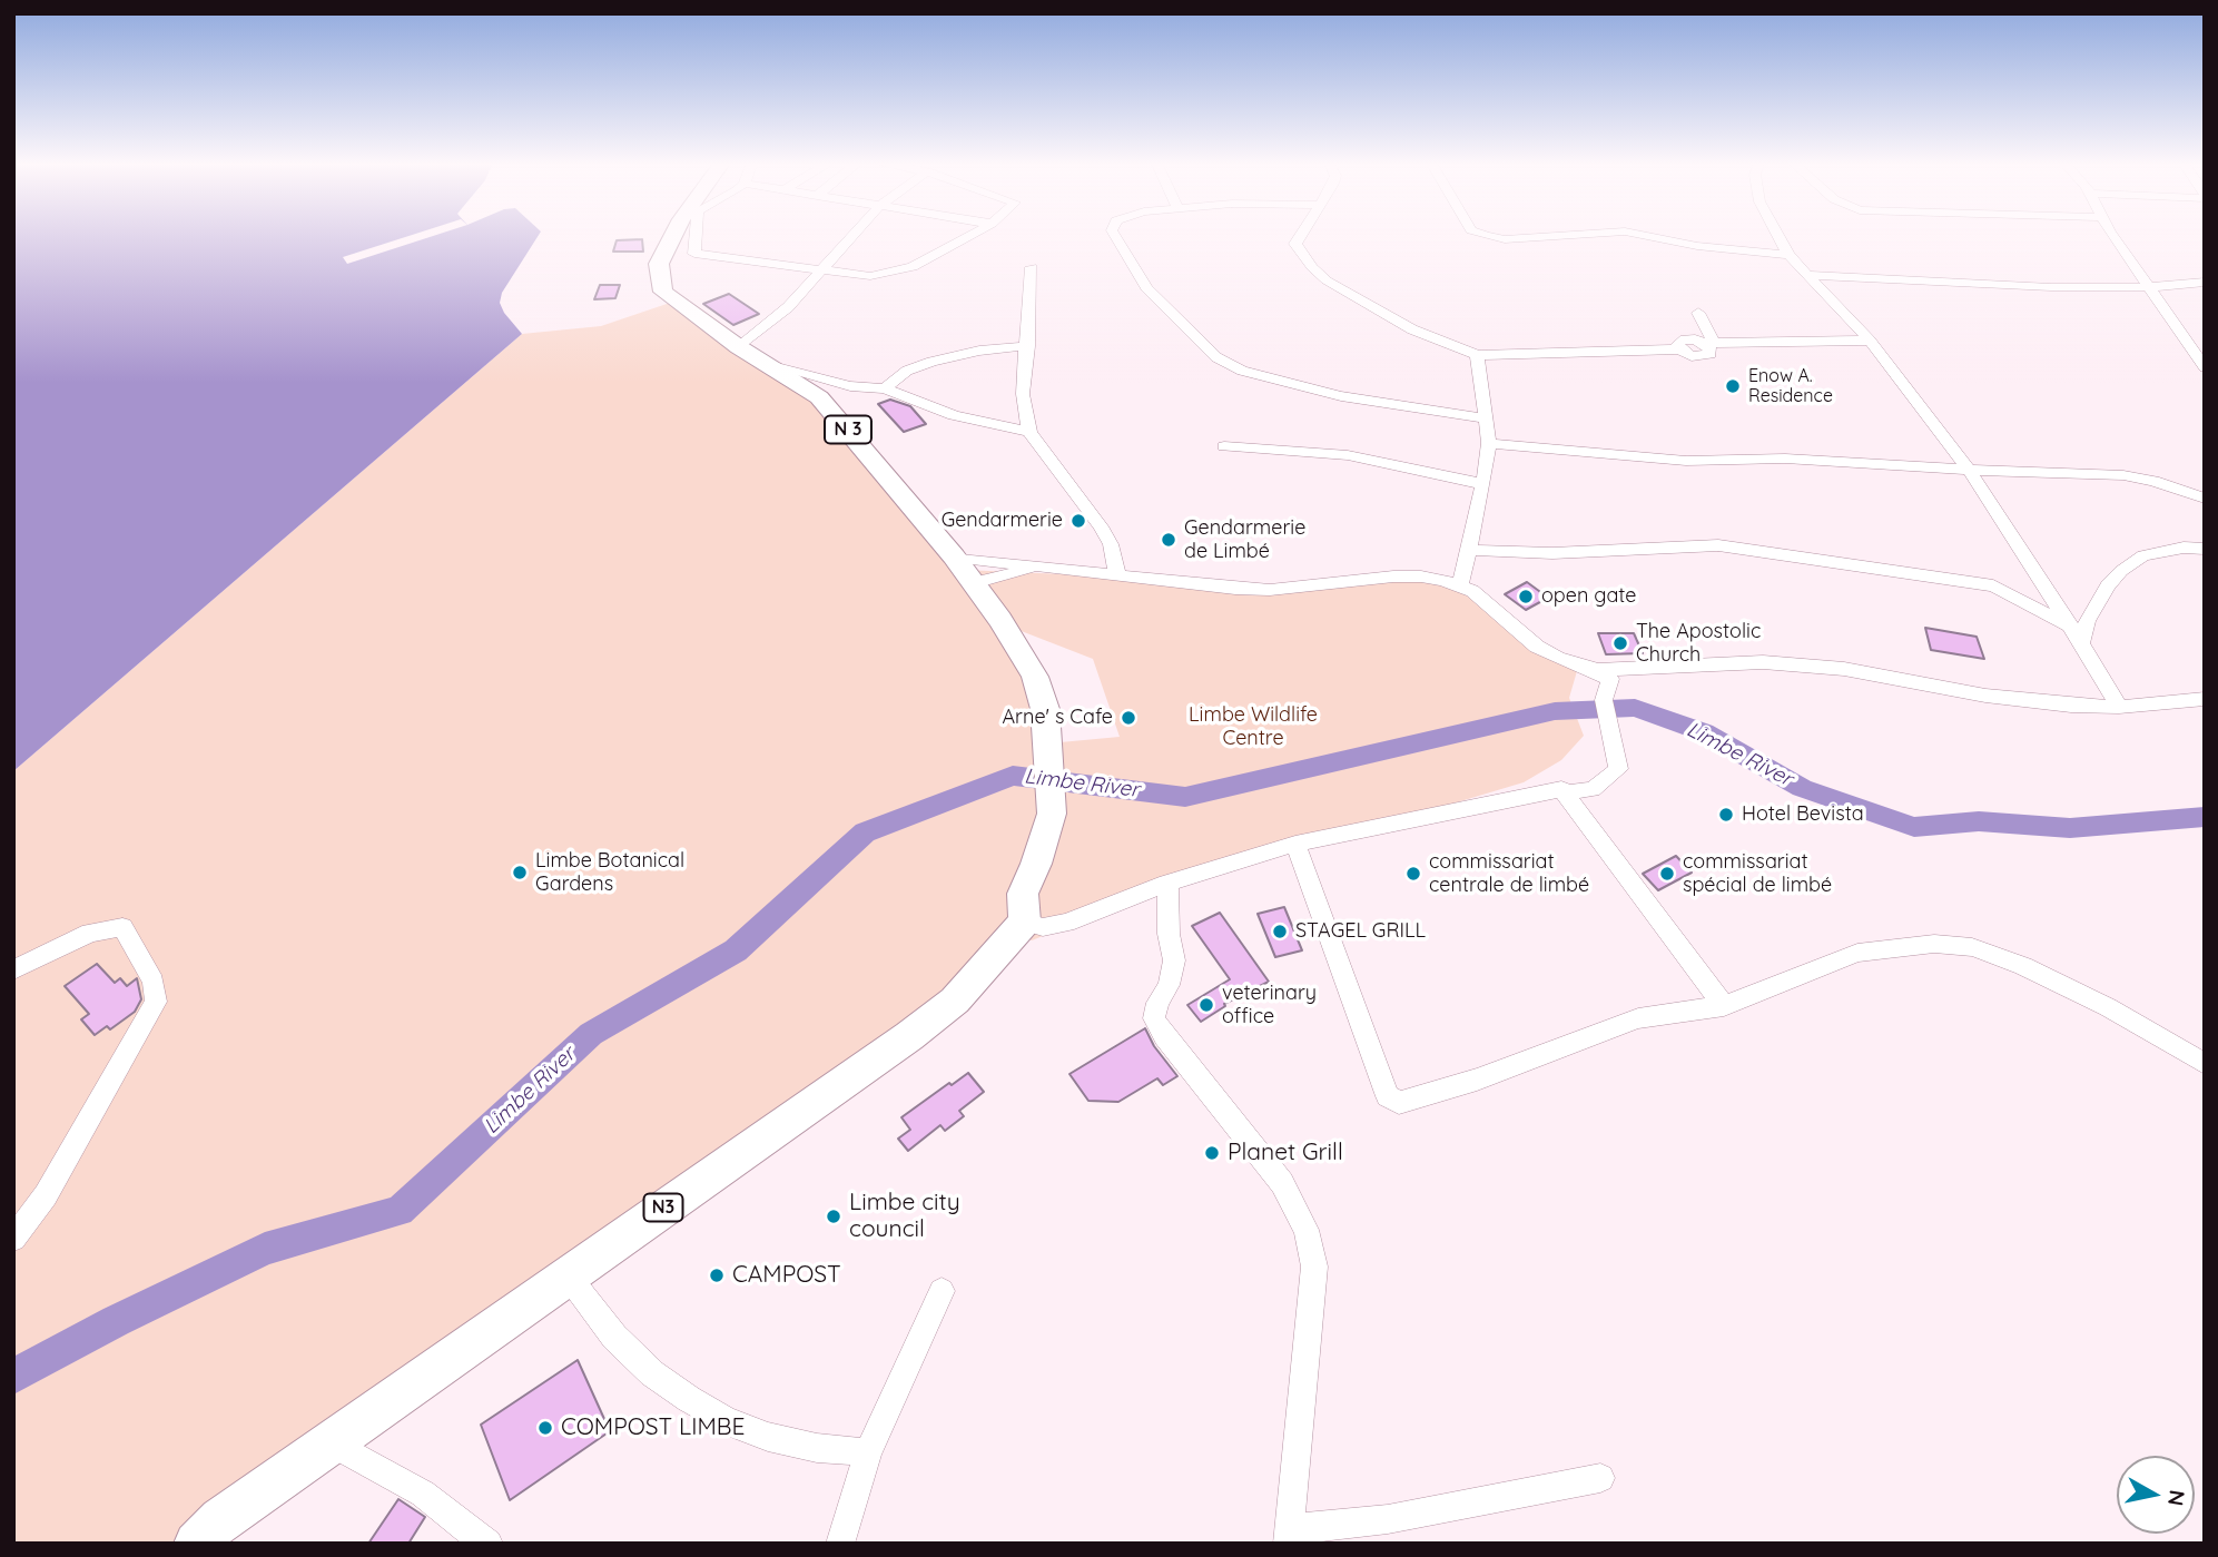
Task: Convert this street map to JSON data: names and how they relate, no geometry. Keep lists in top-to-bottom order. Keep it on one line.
{"streets":{"highway":["N 3","N3"]},"crossings":[["N 3","N3"]],"water":["Limbe River"],"parks":["Limbe Wildlife Centre"],"places":["Enow A. Residence","Gendarmerie","Gendarmerie de Limbé","open gate","The Apostolic Church","Arne' s Cafe","Hotel Bevista","Limbe Botanical Gardens","commissariat centrale de limbé","commissariat spécial de limbé","STAGEL GRILL","veterinary office","Planet Grill","Limbe city council","CAMPOST","COMPOST LIMBE"],"north":"right"}
